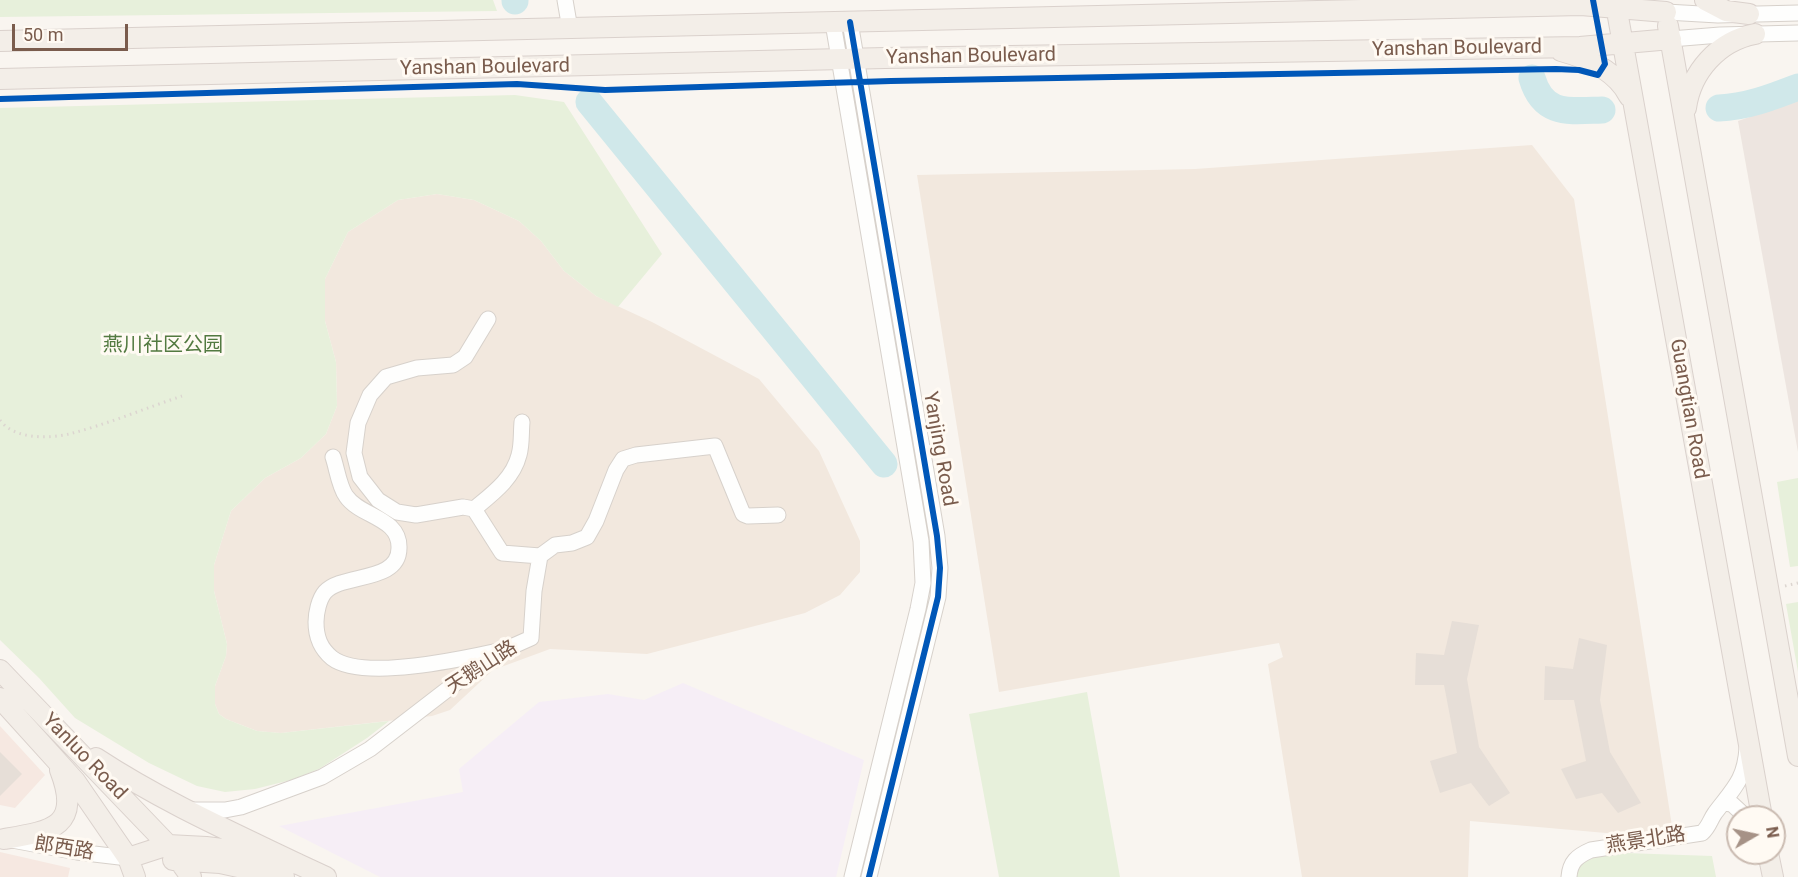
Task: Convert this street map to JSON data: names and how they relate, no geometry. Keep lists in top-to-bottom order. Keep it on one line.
{"streets":{"main road":["Yanshan Boulevard","Guangtian Road","Yanluo Road"],"street":["Yanjing Road","天鹅山路","燕景北路","郎西路"]},"crossings":[["Yanshan Boulevard","Guangtian Road"],["Yanshan Boulevard","Yanjing Road"],["Guangtian Road","燕景北路"],["Yanluo Road","郎西路"]],"parks":["燕川社区公园"],"scale_bar":"50 m","north":"right"}
